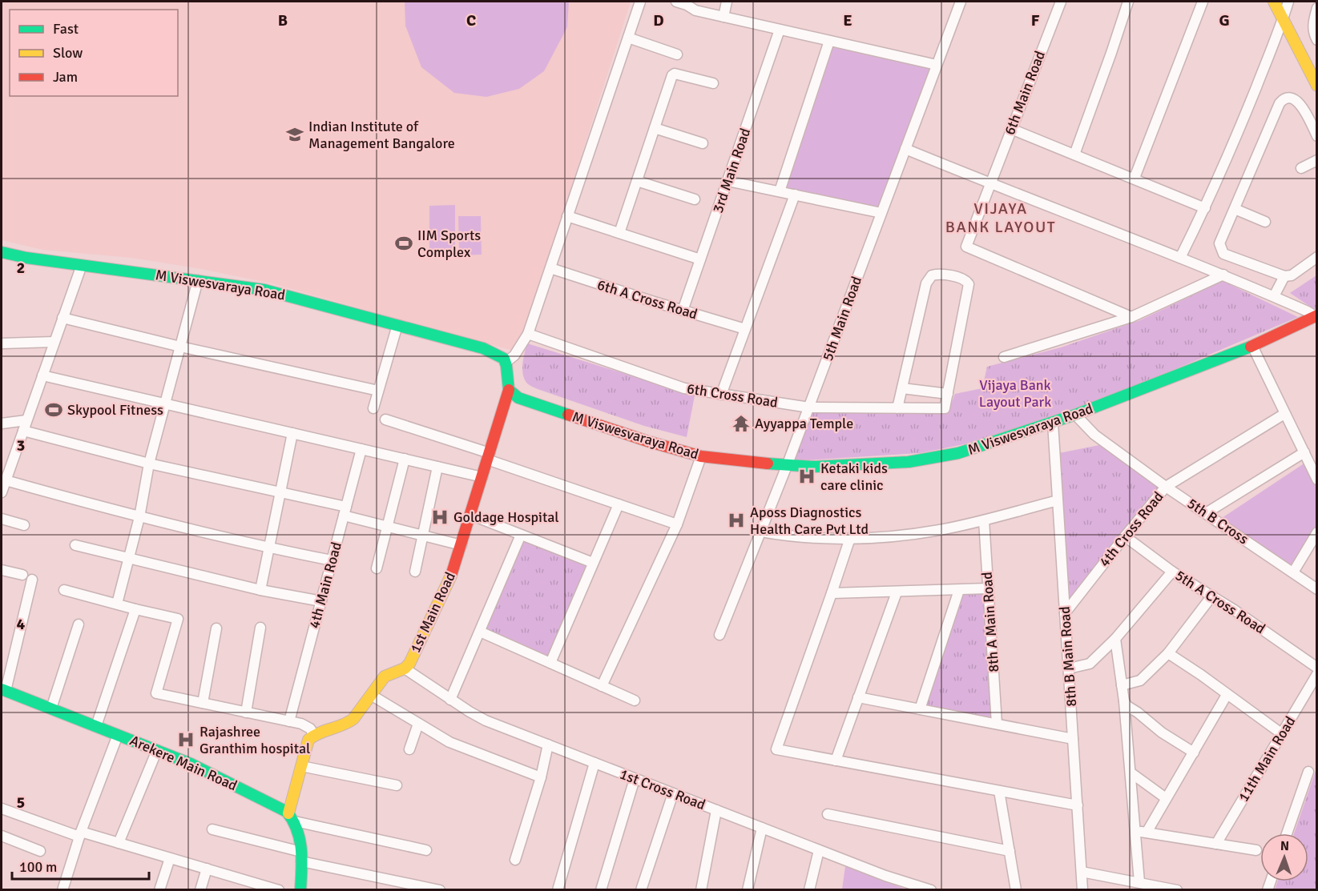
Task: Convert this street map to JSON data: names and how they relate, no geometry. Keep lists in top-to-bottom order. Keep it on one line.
{"streets":{"street":["6th Main Road","3rd Main Road","M Viswesvaraya Road","6th A Cross Road","5th Main Road","6th Cross Road","5th B Cross","4th Cross Road","4th Main Road","5th A Cross Road","1st Main Road","8th A Main Road","8th B Main Road","11th Main Road","Arekere Main Road","1st Cross Road"]},"crossings":[["3rd Main Road","6th A Cross Road"],["M Viswesvaraya Road","5th Main Road"],["M Viswesvaraya Road","5th B Cross"],["M Viswesvaraya Road","1st Main Road"],["M Viswesvaraya Road","8th B Main Road"],["5th Main Road","6th Cross Road"],["5th B Cross","4th Cross Road"],["4th Cross Road","5th A Cross Road"],["4th Cross Road","8th B Main Road"],["1st Main Road","1st Cross Road"]],"districts":["VIJAYA BANK LAYOUT"],"parks":["Vijaya Bank Layout Park"],"places":{"school or university":["Indian Institute of Management Bangalore"],"sports":["IIM Sports Complex","Skypool Fitness"],"temple":["Ayyappa Temple"],"hospital":["Ketaki kids care clinic","Goldage Hospital","Aposs Diagnostics Health Care Pvt Ltd","Rajashree Granthim hospital"]},"legend":["Fast","Slow","Jam"],"scale_bar":"100 m","north":"top","grid":{"columns":["B","C","D","E","F","G"],"rows":["2","3","4","5"]}}
